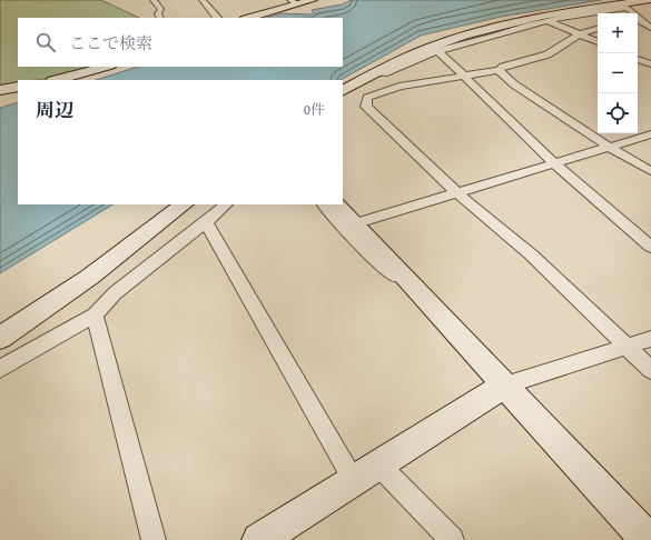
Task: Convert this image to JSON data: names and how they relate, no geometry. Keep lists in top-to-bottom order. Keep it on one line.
{"page":{"map_buttons":["+","−"],"search":"ここで検索","heading":["周辺","0件"]}}
